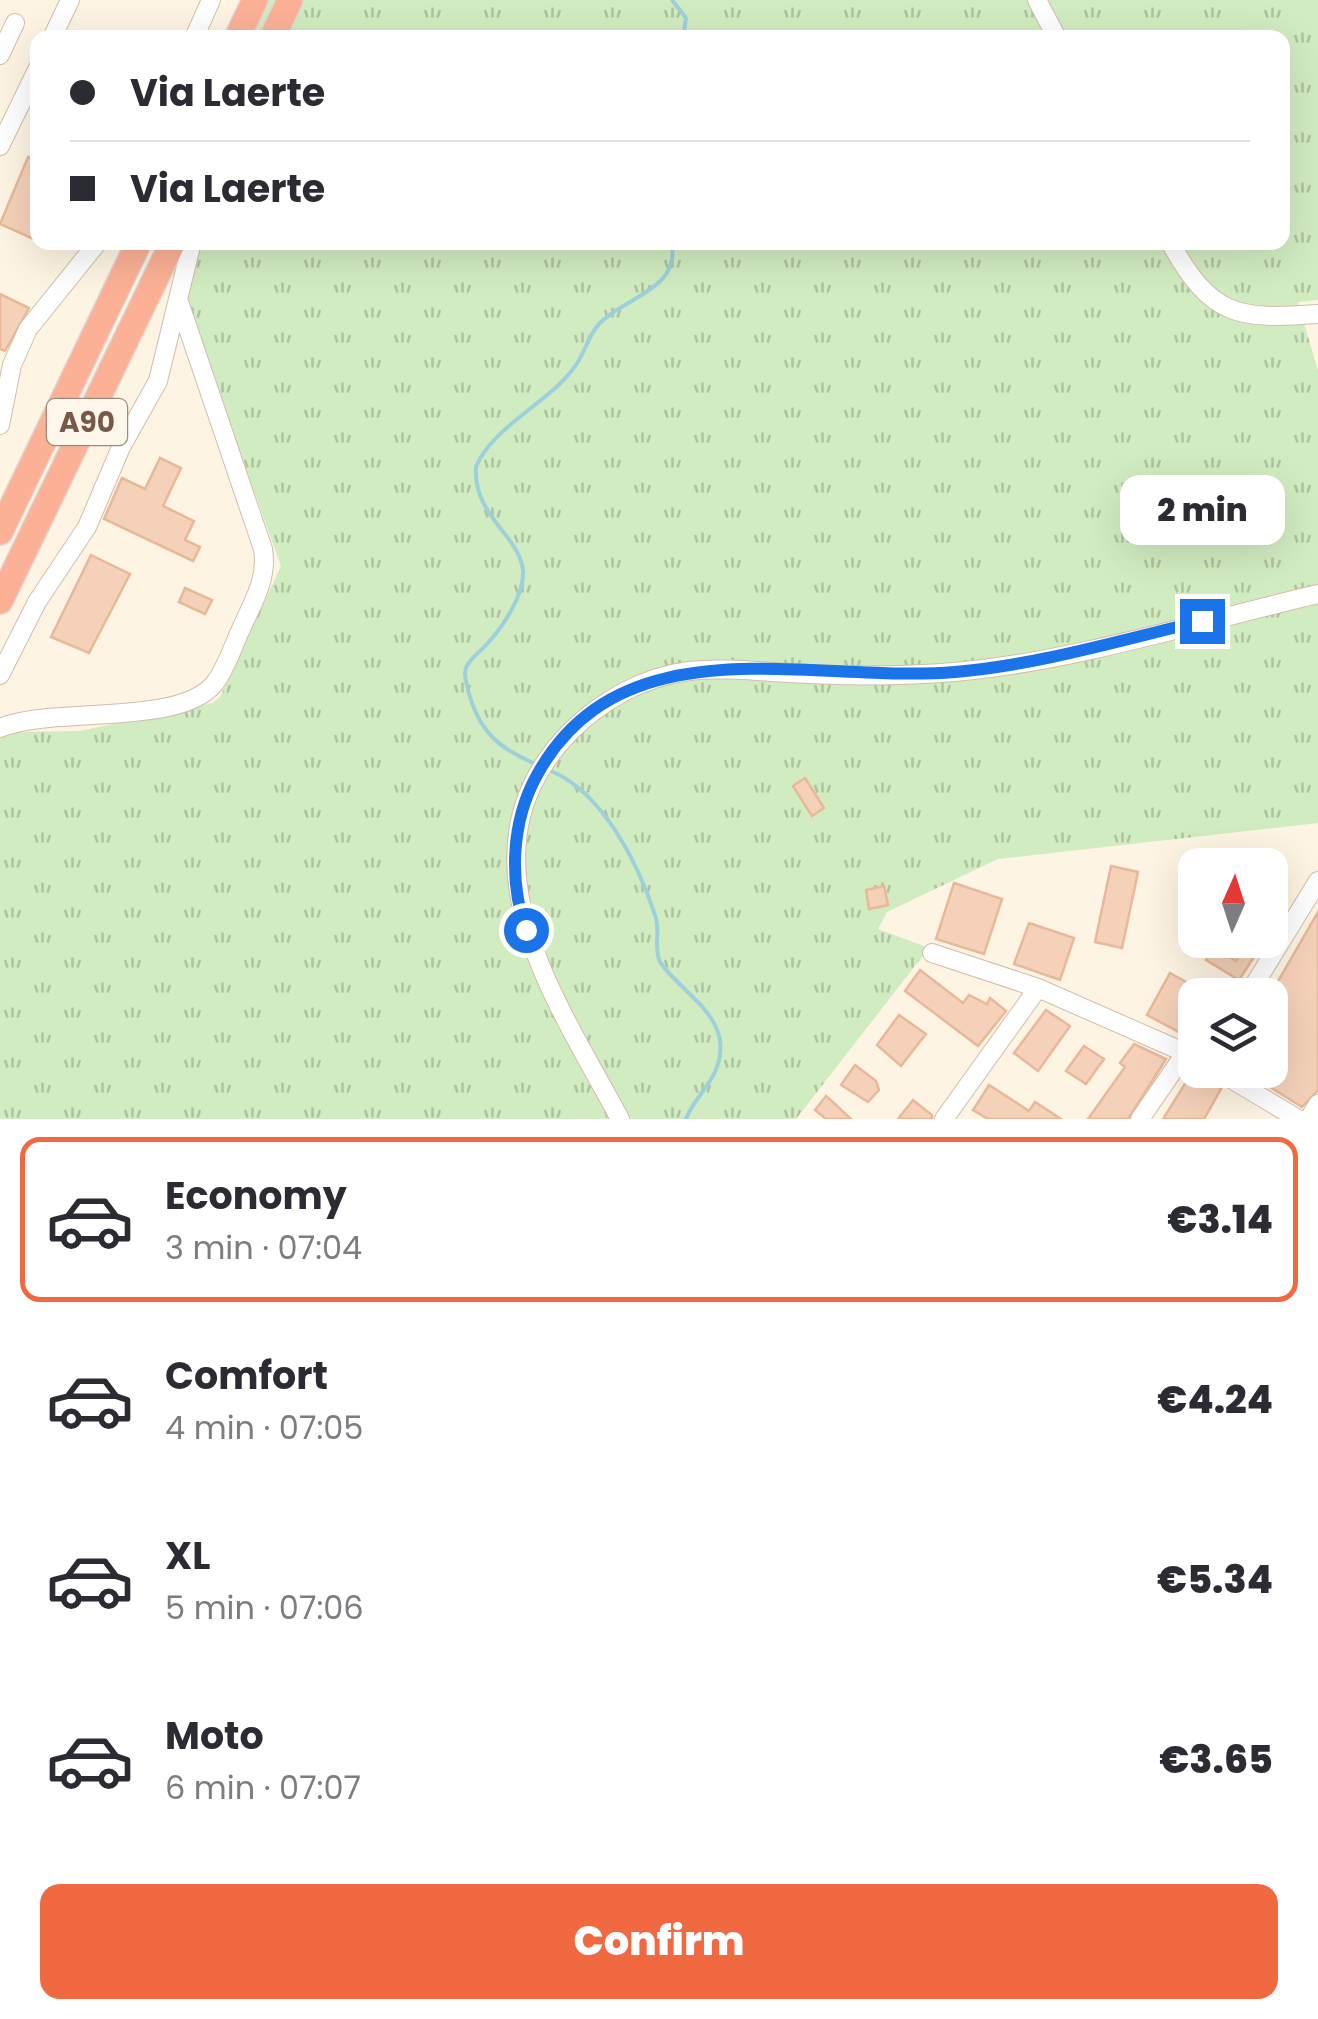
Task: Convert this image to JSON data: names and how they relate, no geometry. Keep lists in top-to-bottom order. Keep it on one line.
{"streets":{"highway":["A90"]},"north":"top","page":{"banner":["Via Laerte","Via Laerte"],"bubble":"2 min","list":[{"name":"Economy","note":"3 min · 07:04","value":"€3.14"},{"name":"Comfort","note":"4 min · 07:05","value":"€4.24"},{"name":"XL","note":"5 min · 07:06","value":"€5.34"},{"name":"Moto","note":"6 min · 07:07","value":"€3.65"}],"buttons":"Confirm"}}
